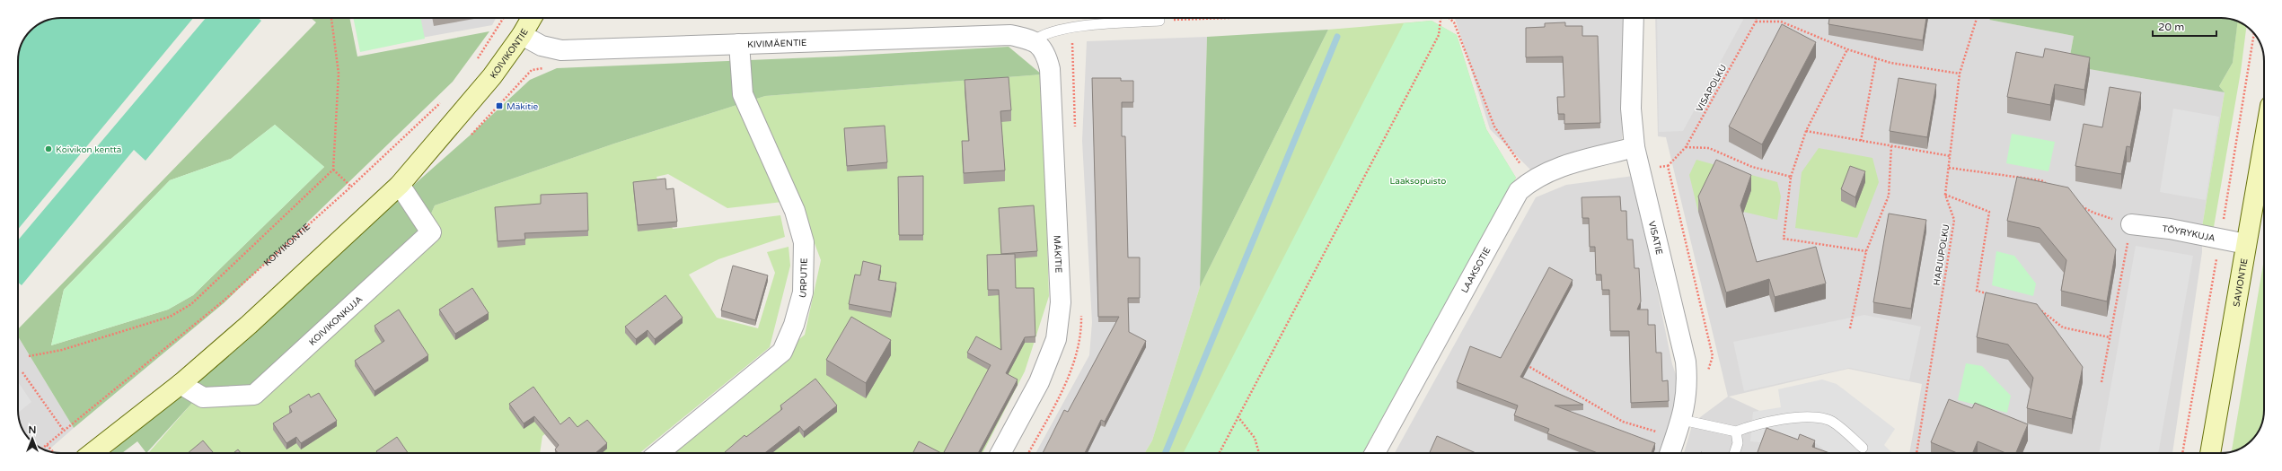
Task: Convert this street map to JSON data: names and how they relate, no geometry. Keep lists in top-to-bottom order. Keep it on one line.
{"streets":{"main road":["KOIVIKONTIE","SAVIONTIE"],"street":["KIVIMÄENTIE","TÖYRYKUJA","VISATIE","MÄKITIE","LAAKSOTIE","URPUTIE","KOIVIKONKUJA"],"path":["VISAPOLKU","HARJUPOLKU"]},"crossings":[["KIVIMÄENTIE","KOIVIKONTIE"],["KIVIMÄENTIE","MÄKITIE"],["KIVIMÄENTIE","URPUTIE"],["KOIVIKONTIE","KOIVIKONKUJA"],["TÖYRYKUJA","SAVIONTIE"],["VISATIE","LAAKSOTIE"]],"parks":["Laaksopuisto"],"places":{"transit":["Mäkitie"],"other":["Koivikon kenttä"]},"scale_bar":"20 m","north":"top"}
